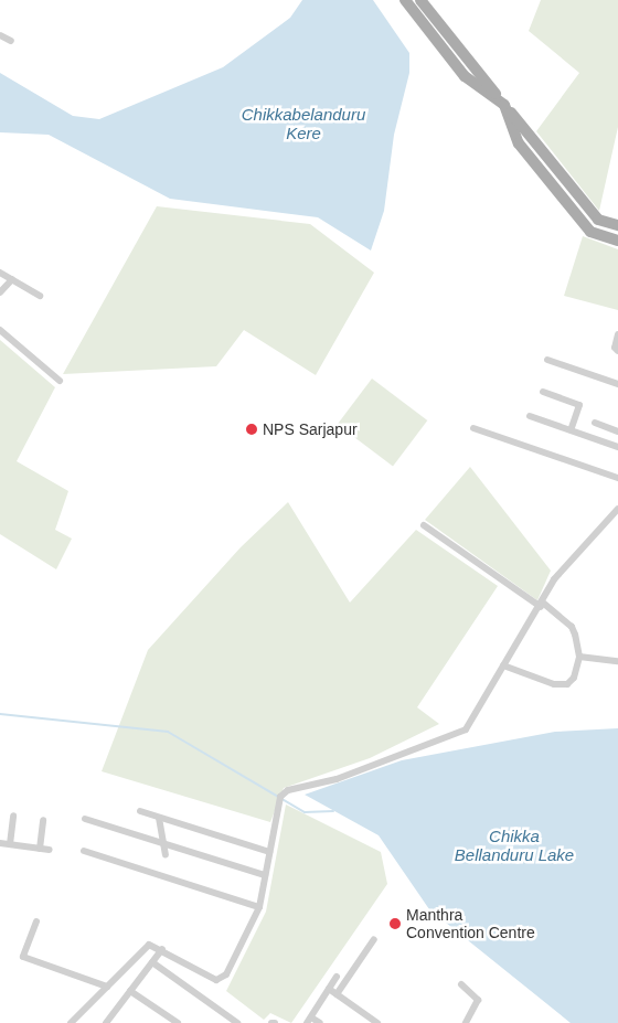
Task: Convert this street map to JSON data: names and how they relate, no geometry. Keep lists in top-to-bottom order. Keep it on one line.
{"water":["Chikkabelanduru Kere","Chikka Bellanduru Lake"],"places":["NPS Sarjapur","Manthra Convention Centre"]}
